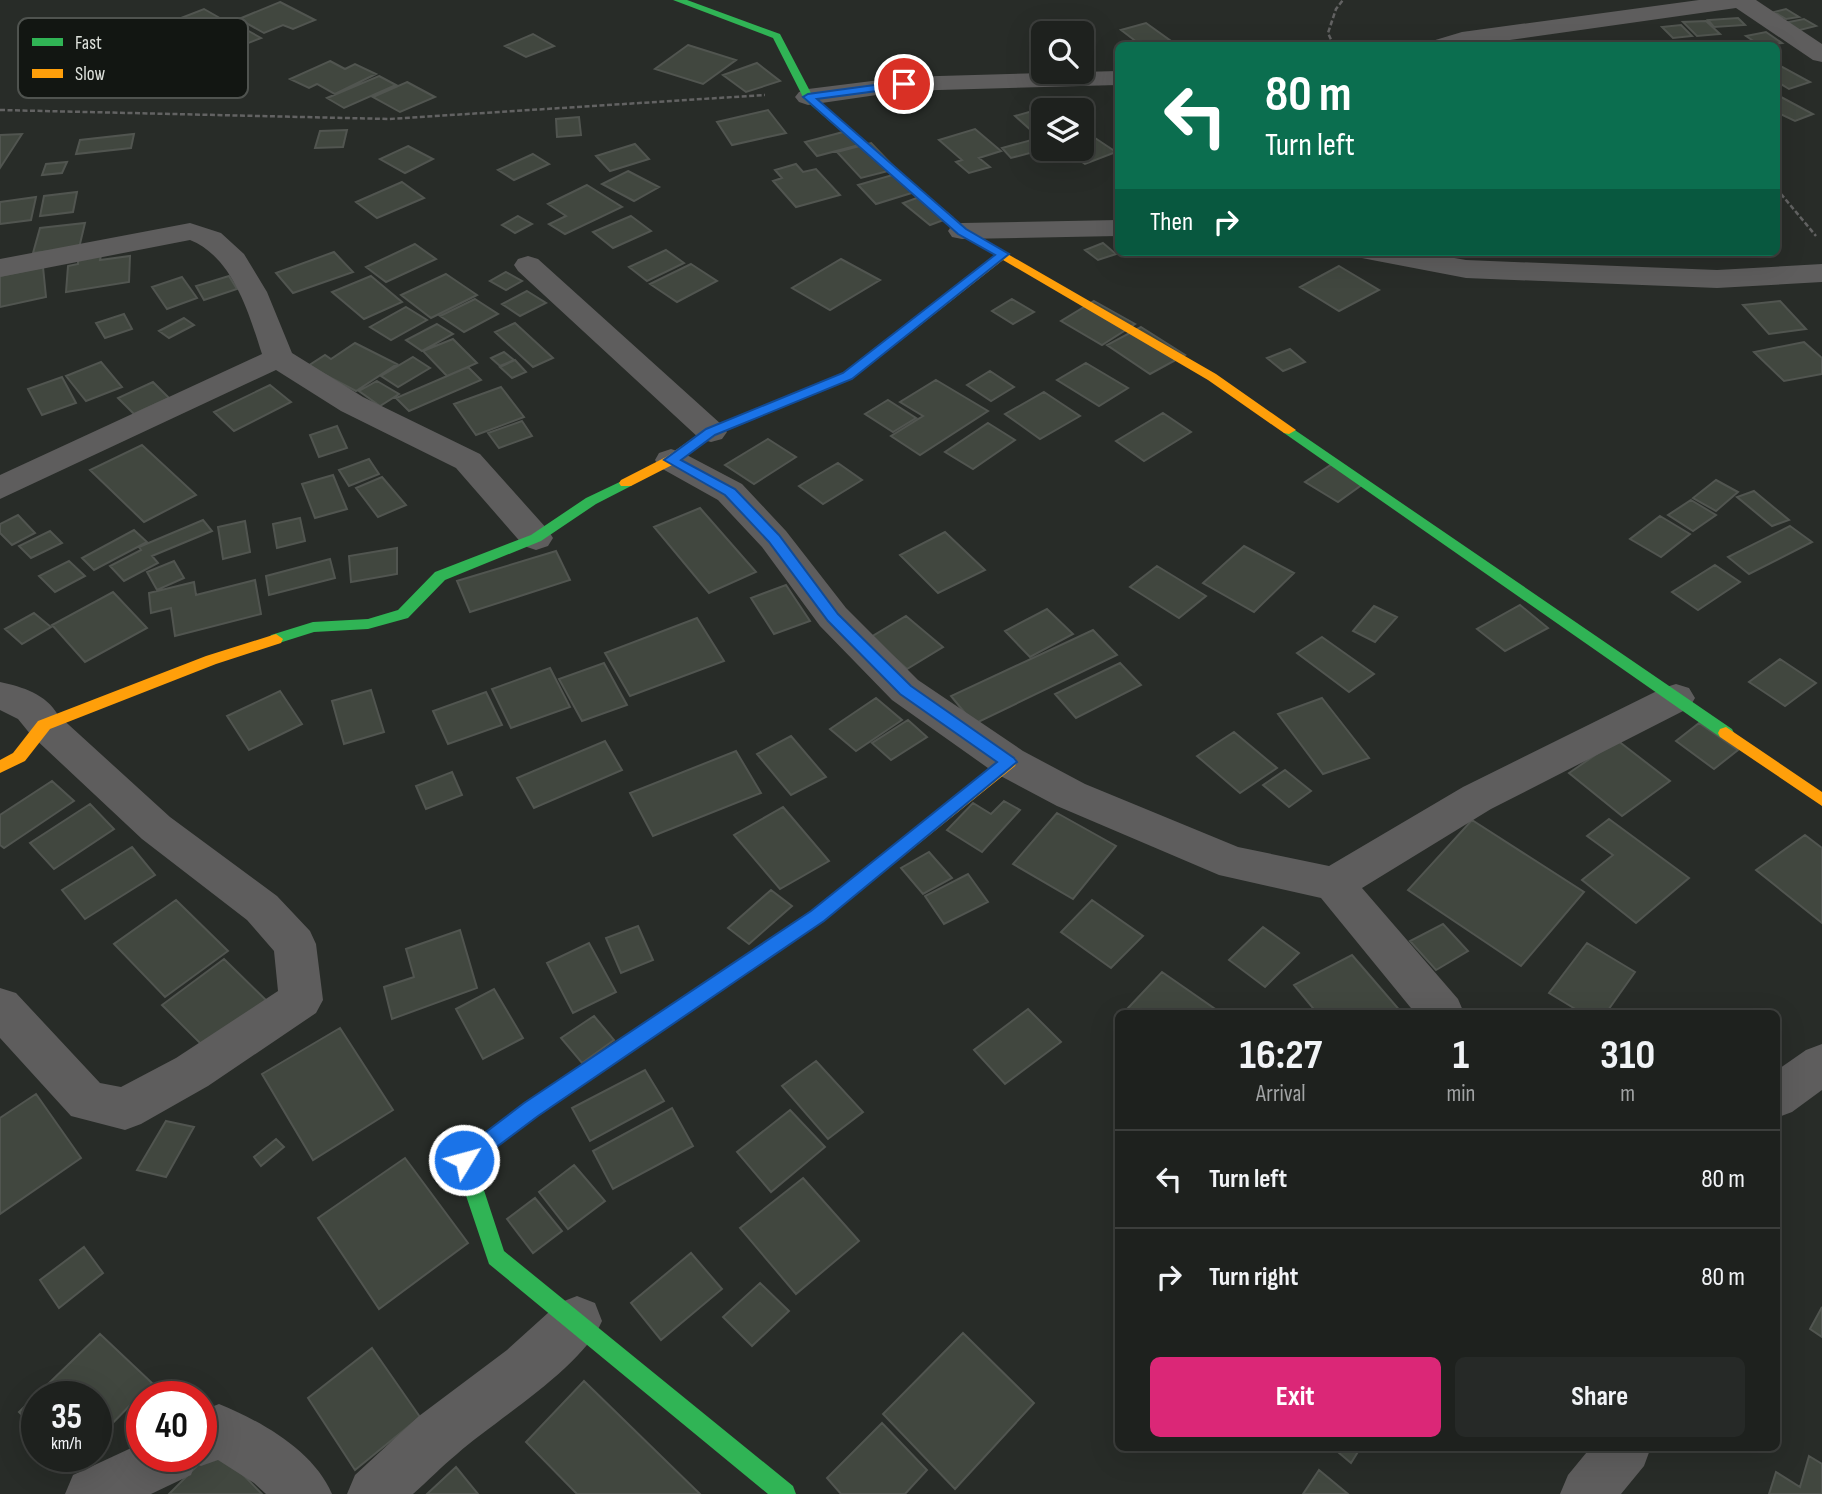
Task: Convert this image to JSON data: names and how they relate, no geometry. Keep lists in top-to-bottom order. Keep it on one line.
{"legend":["Fast","Slow"],"page":{"turn":["80 m","Turn left"],"then":"Then","eta":["16:27","Arrival","1","min","310","m"],"list":[{"name":"Turn left","value":"80 m"},{"name":"Turn right","value":"80 m"}],"buttons":["Exit","Share"],"speed":"35 km/h","limit":"40"}}
